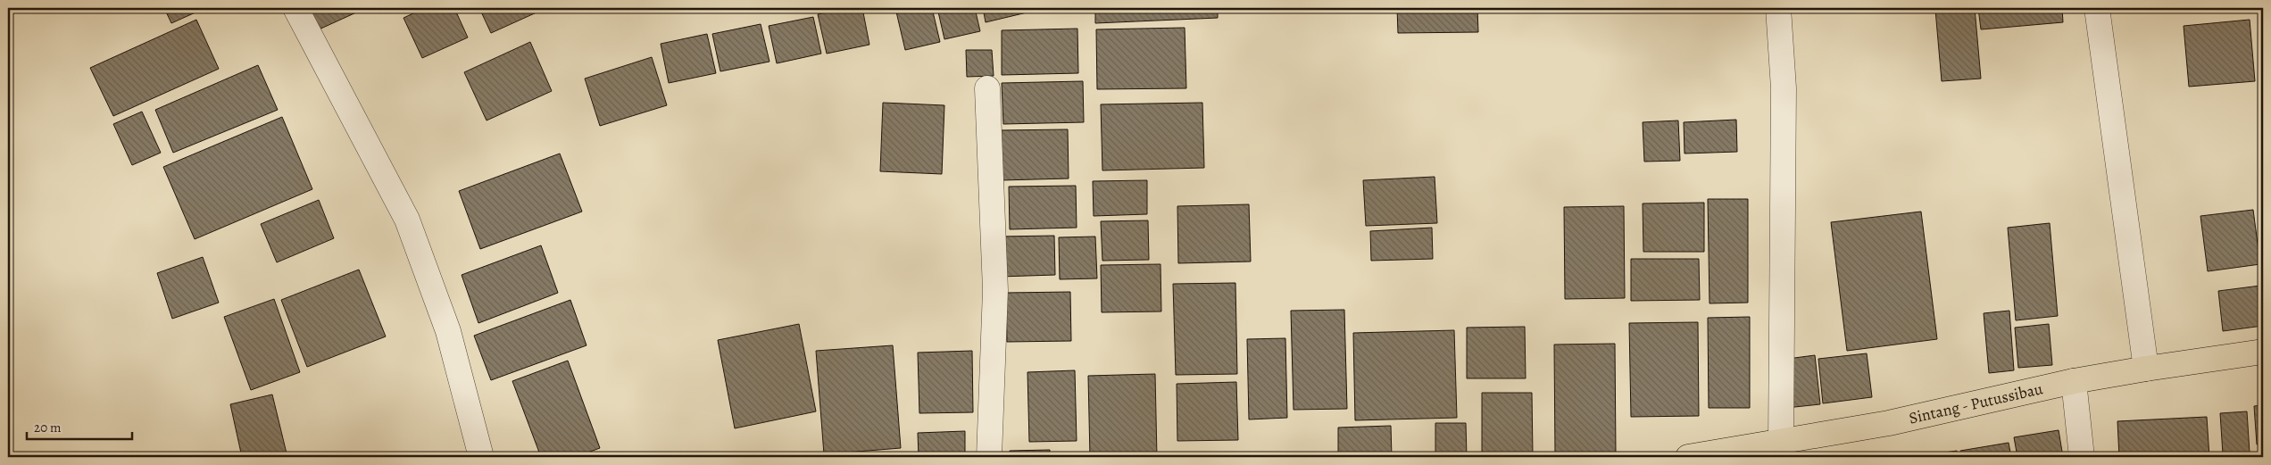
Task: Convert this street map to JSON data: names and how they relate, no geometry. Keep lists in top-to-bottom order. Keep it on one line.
{"streets":{"highway":["Sintang - Putussibau"]},"scale_bar":"20 m"}
